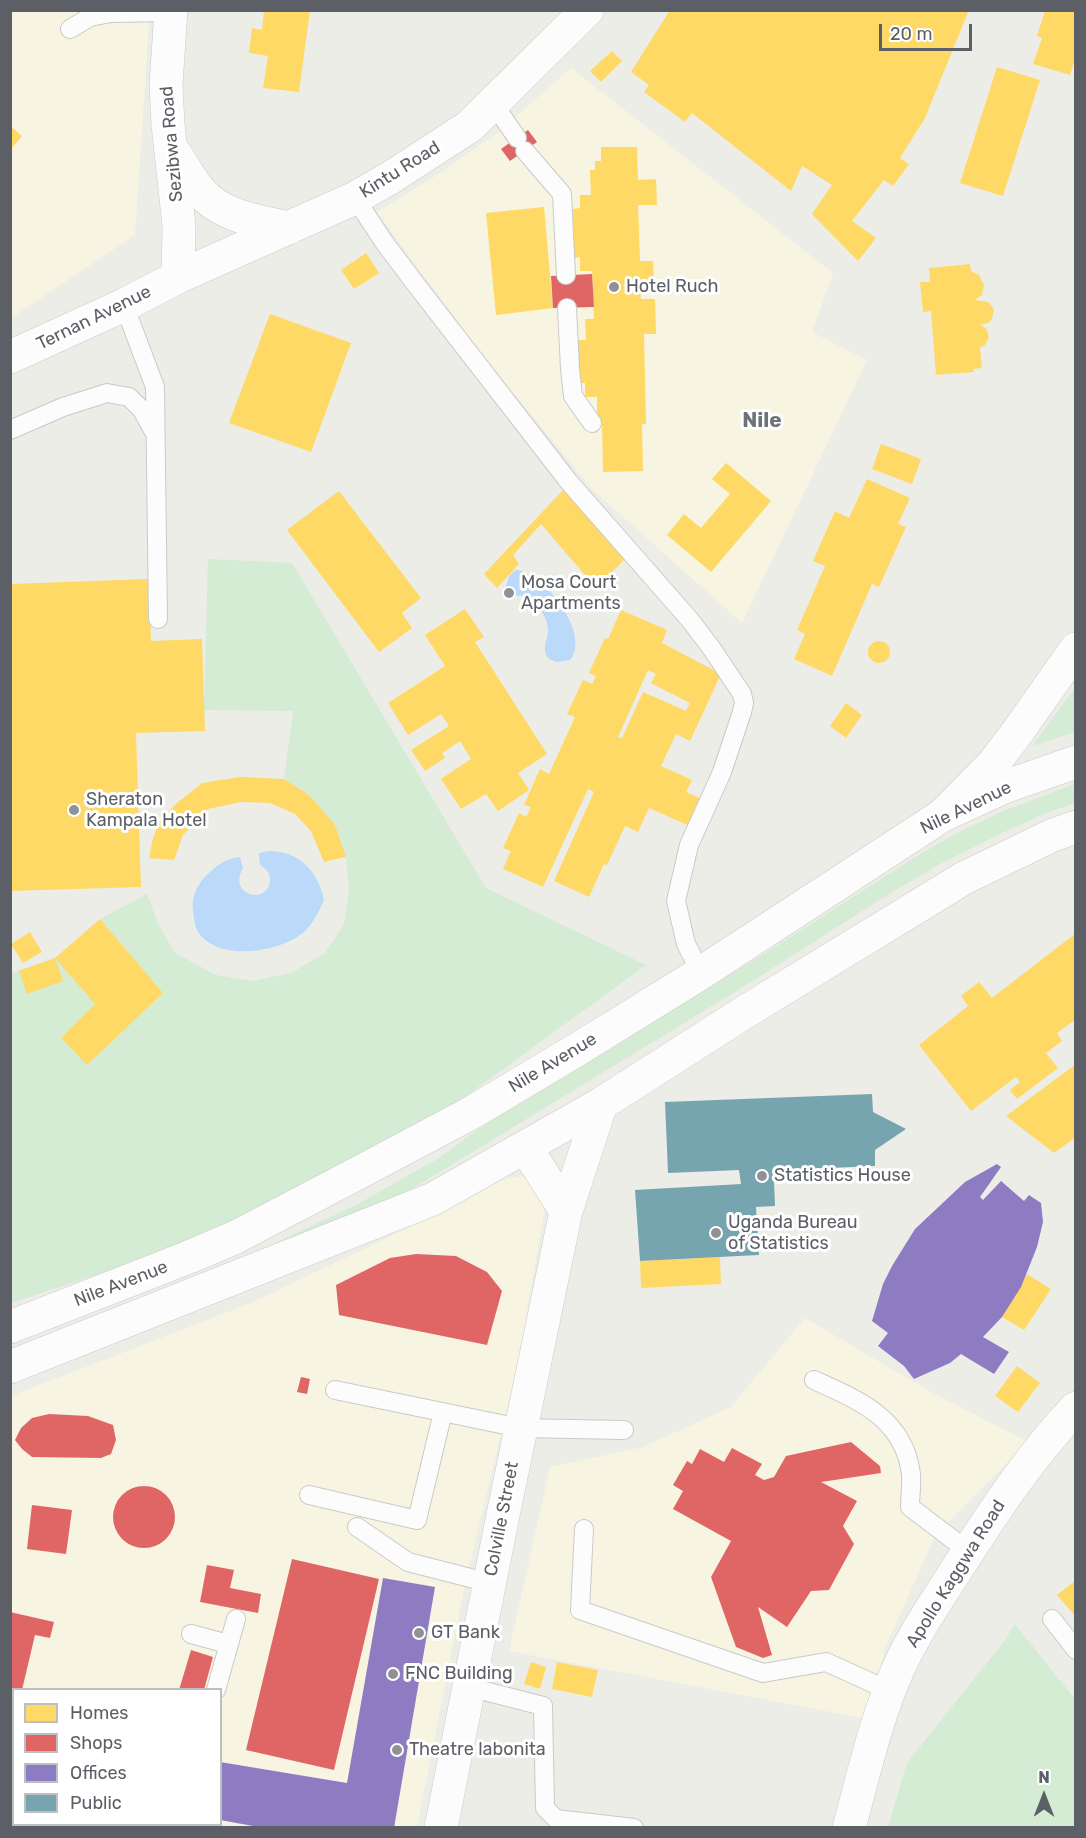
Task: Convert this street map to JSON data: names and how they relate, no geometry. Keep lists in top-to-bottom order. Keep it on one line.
{"streets":{"street":["Sezibwa Road","Kintu Road","Ternan Avenue","Nile Avenue","Colville Street","Apollo Kaggwa Road"]},"crossings":[["Sezibwa Road","Kintu Road"],["Sezibwa Road","Ternan Avenue"],["Kintu Road","Ternan Avenue"],["Nile Avenue","Colville Street"]],"districts":["Nile"],"places":["Hotel Ruch","Mosa Court Apartments","Sheraton Kampala Hotel","Statistics House","Uganda Bureau of Statistics","GT Bank","FNC Building","Theatre labonita"],"legend":["Homes","Shops","Offices","Public"],"scale_bar":"20 m","north":"top"}
